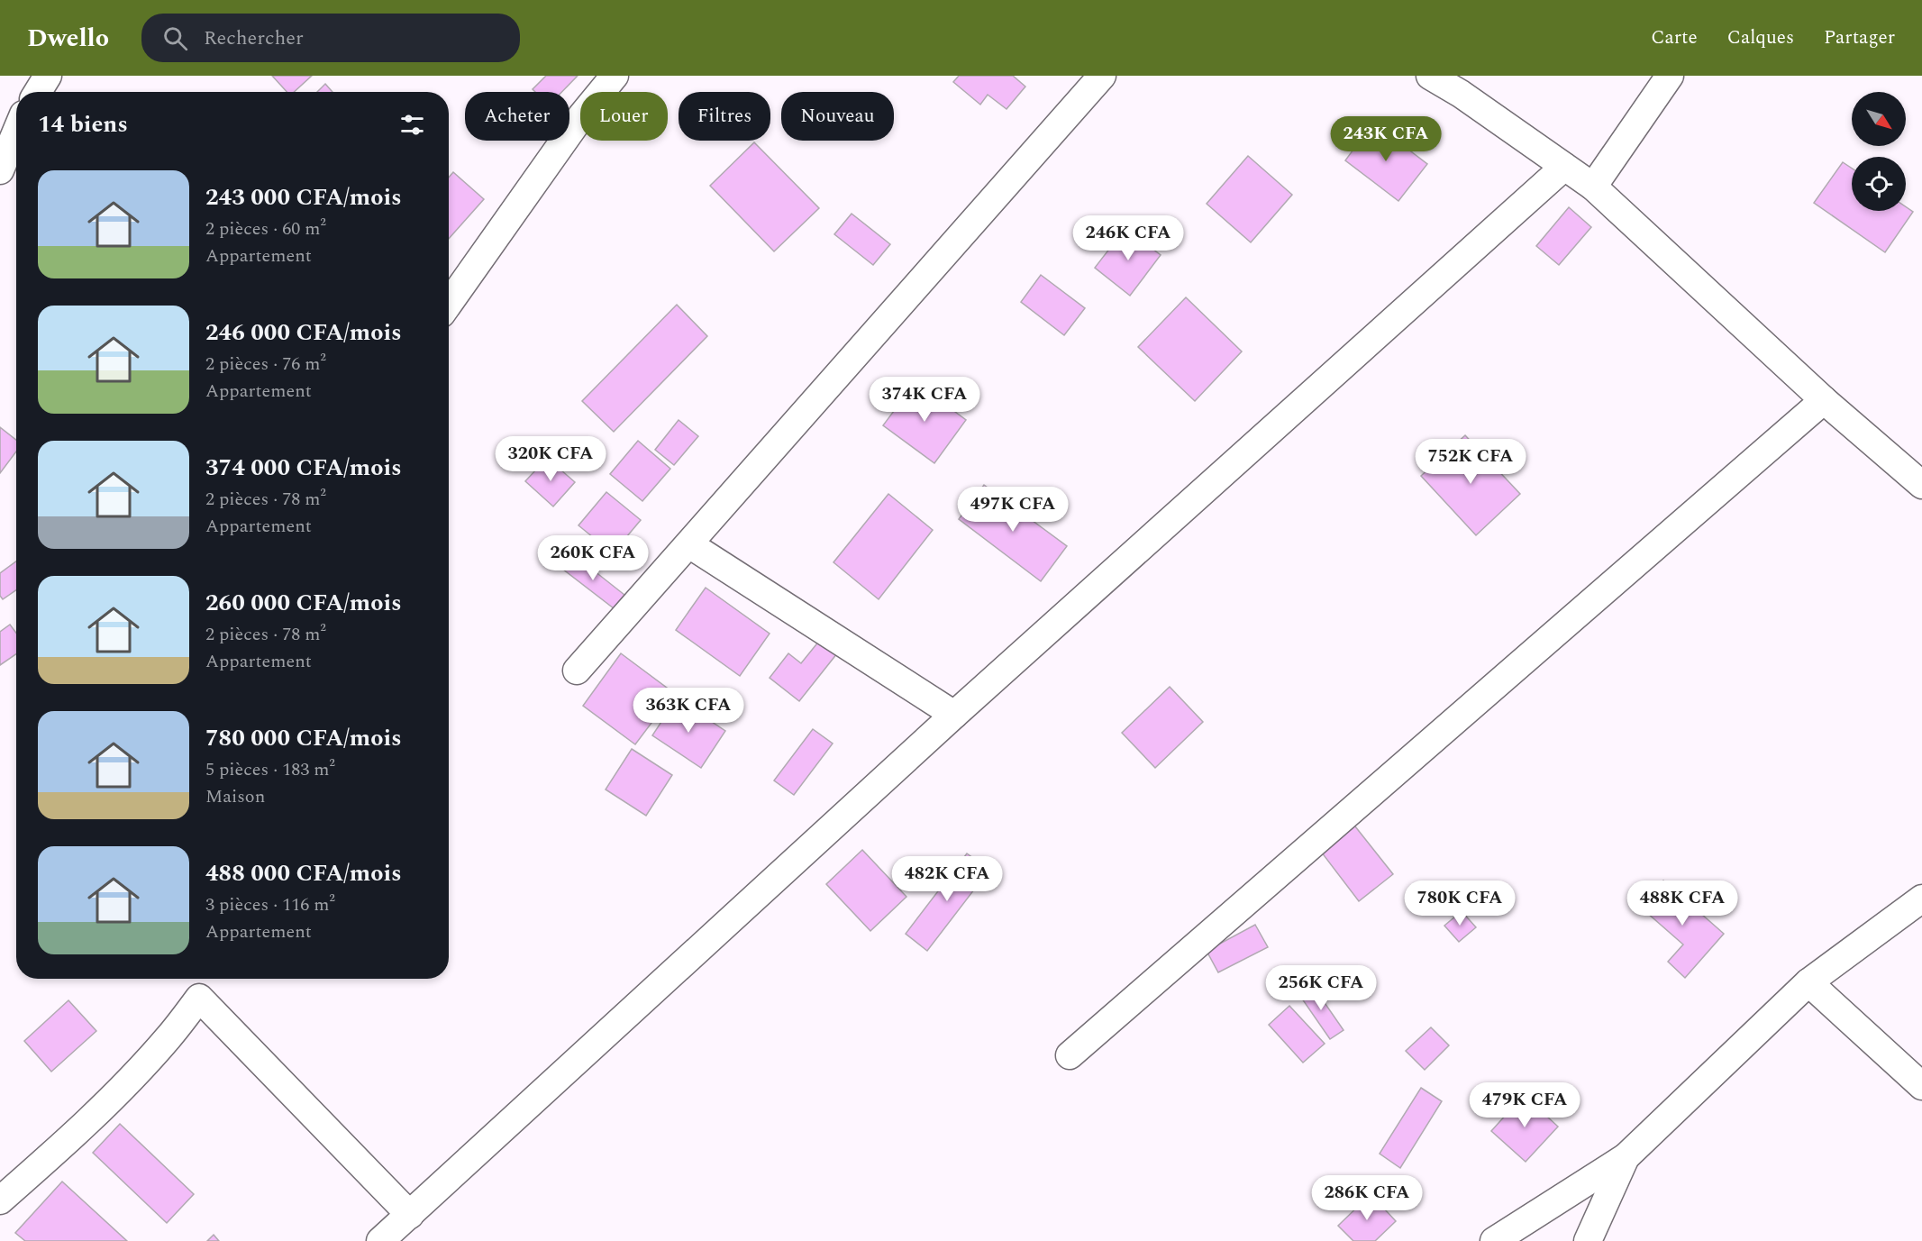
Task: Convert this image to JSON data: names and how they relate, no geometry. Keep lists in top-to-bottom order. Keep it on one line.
{"north":"bottom right","page":{"header":"Dwello","search":"Rechercher","nav":["Carte","Calques","Partager"],"chip":["Acheter","Louer","Filtres","Nouveau"],"heading":"14 biens","price":["243K CFA","246K CFA","374K CFA","320K CFA","752K CFA","497K CFA","260K CFA","363K CFA","482K CFA","780K CFA","488K CFA","256K CFA","479K CFA","286K CFA"],"list":[{"name":"243 000 CFA/mois","note":"2 pièces · 60 m² · Appartement"},{"name":"246 000 CFA/mois","note":"2 pièces · 76 m² · Appartement"},{"name":"374 000 CFA/mois","note":"2 pièces · 78 m² · Appartement"},{"name":"260 000 CFA/mois","note":"2 pièces · 78 m² · Appartement"},{"name":"780 000 CFA/mois","note":"5 pièces · 183 m² · Maison"},{"name":"488 000 CFA/mois","note":"3 pièces · 116 m² · Appartement"}]}}
